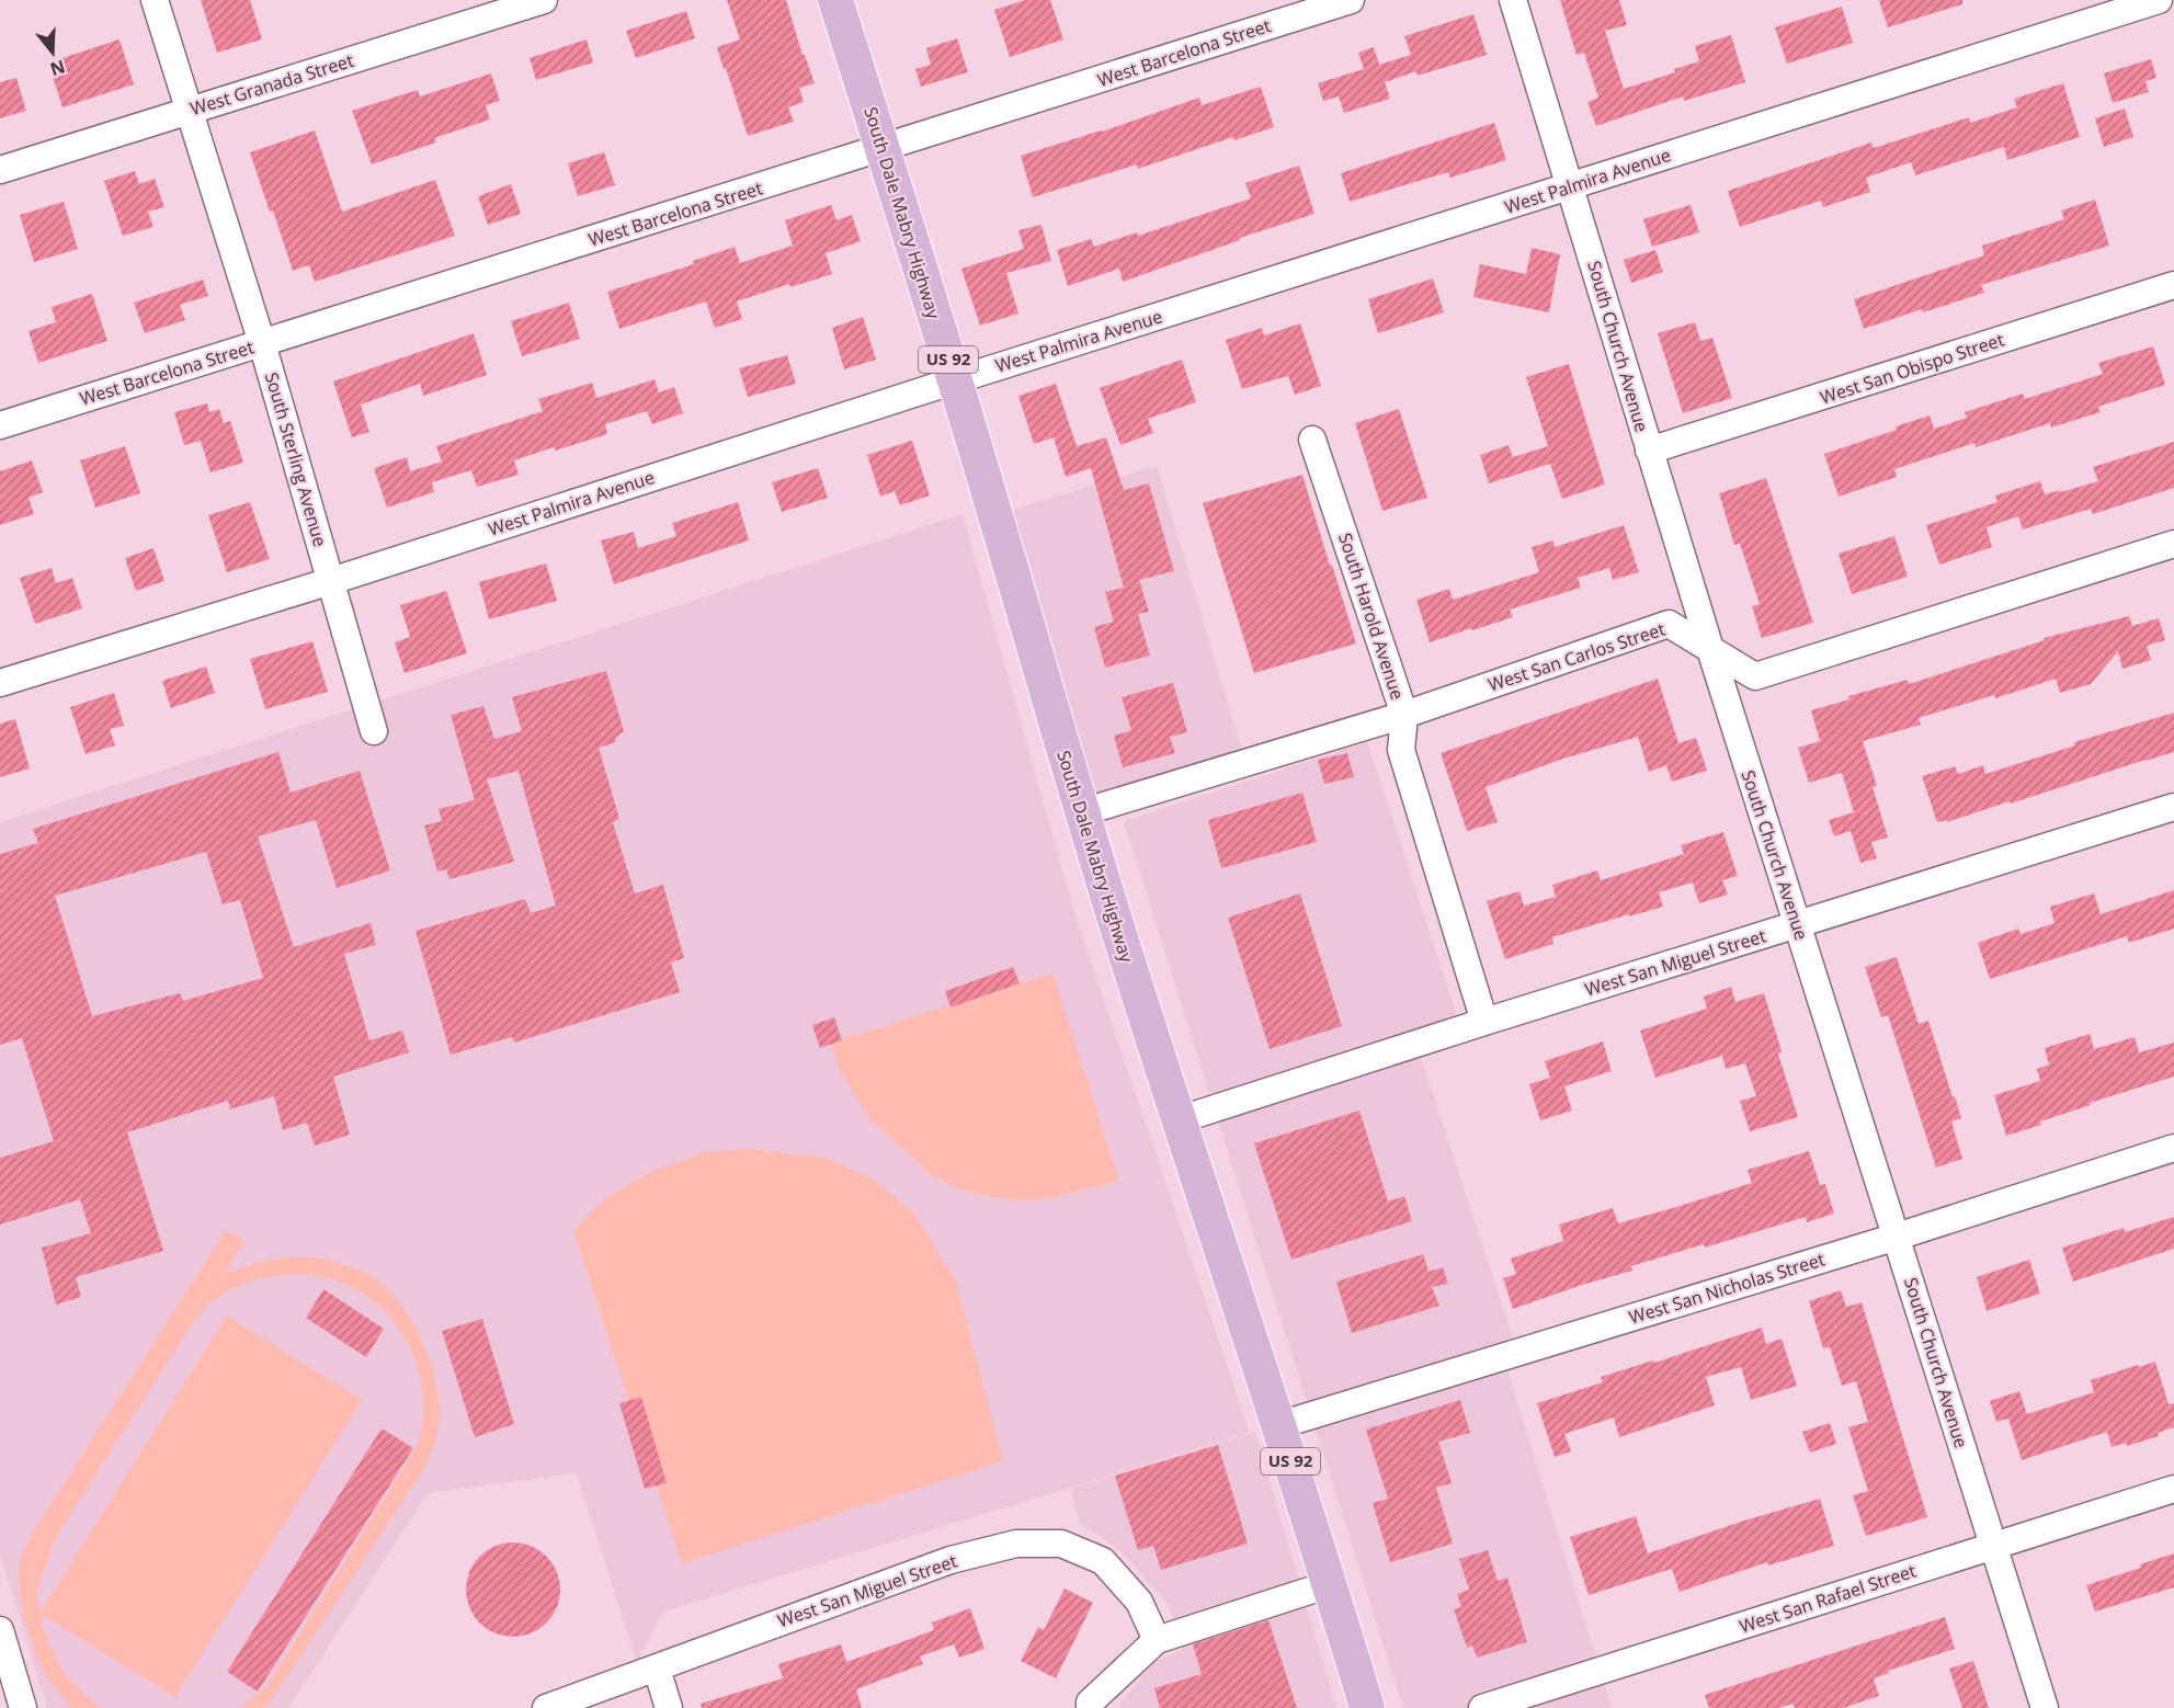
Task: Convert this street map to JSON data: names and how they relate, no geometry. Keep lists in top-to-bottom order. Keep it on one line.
{"streets":{"main road":["South Dale Mabry Highway","US 92"],"street":["West Barcelona Street","West Granada Street","West Palmira Avenue","South Church Avenue","West San Obispo Street","South Sterling Avenue","South Harold Avenue","West San Carlos Street","West San Miguel Street","West San Nicholas Street","West San Rafael Street"]},"crossings":[["West Barcelona Street","South Dale Mabry Highway"],["West Barcelona Street","South Sterling Avenue"],["West Granada Street","South Sterling Avenue"],["West Palmira Avenue","South Dale Mabry Highway"],["West Palmira Avenue","South Church Avenue"],["West Palmira Avenue","South Sterling Avenue"],["South Dale Mabry Highway","West San Carlos Street"],["South Dale Mabry Highway","West San Miguel Street"],["South Dale Mabry Highway","West San Nicholas Street"],["South Church Avenue","West San Obispo Street"],["South Church Avenue","West San Carlos Street"],["South Church Avenue","West San Miguel Street"],["South Church Avenue","West San Nicholas Street"],["South Church Avenue","West San Rafael Street"],["South Harold Avenue","West San Carlos Street"],["South Harold Avenue","West San Miguel Street"]],"north":"bottom"}
